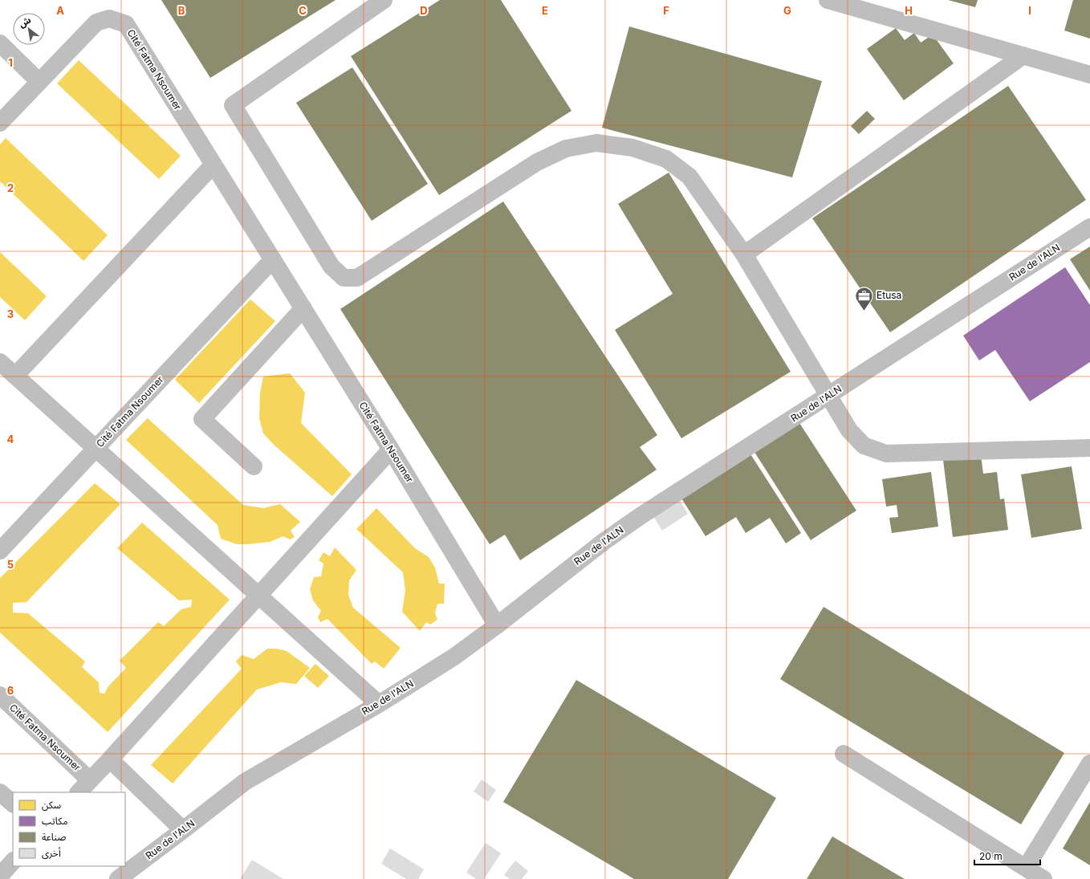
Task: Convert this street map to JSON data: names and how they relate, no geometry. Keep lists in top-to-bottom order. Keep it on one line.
{"streets":{"street":["Cité Fatma Nsoumer","Rue de l'ALN"]},"crossings":[["Cité Fatma Nsoumer","Rue de l'ALN"]],"places":{"office":["Etusa"]},"legend":["سكن","مكاتب","صناعة","أخرى"],"scale_bar":"20 m","north":"top left","grid":{"columns":["A","B","C","D","E","F","G","H","I"],"rows":["1","2","3","4","5","6"]}}
